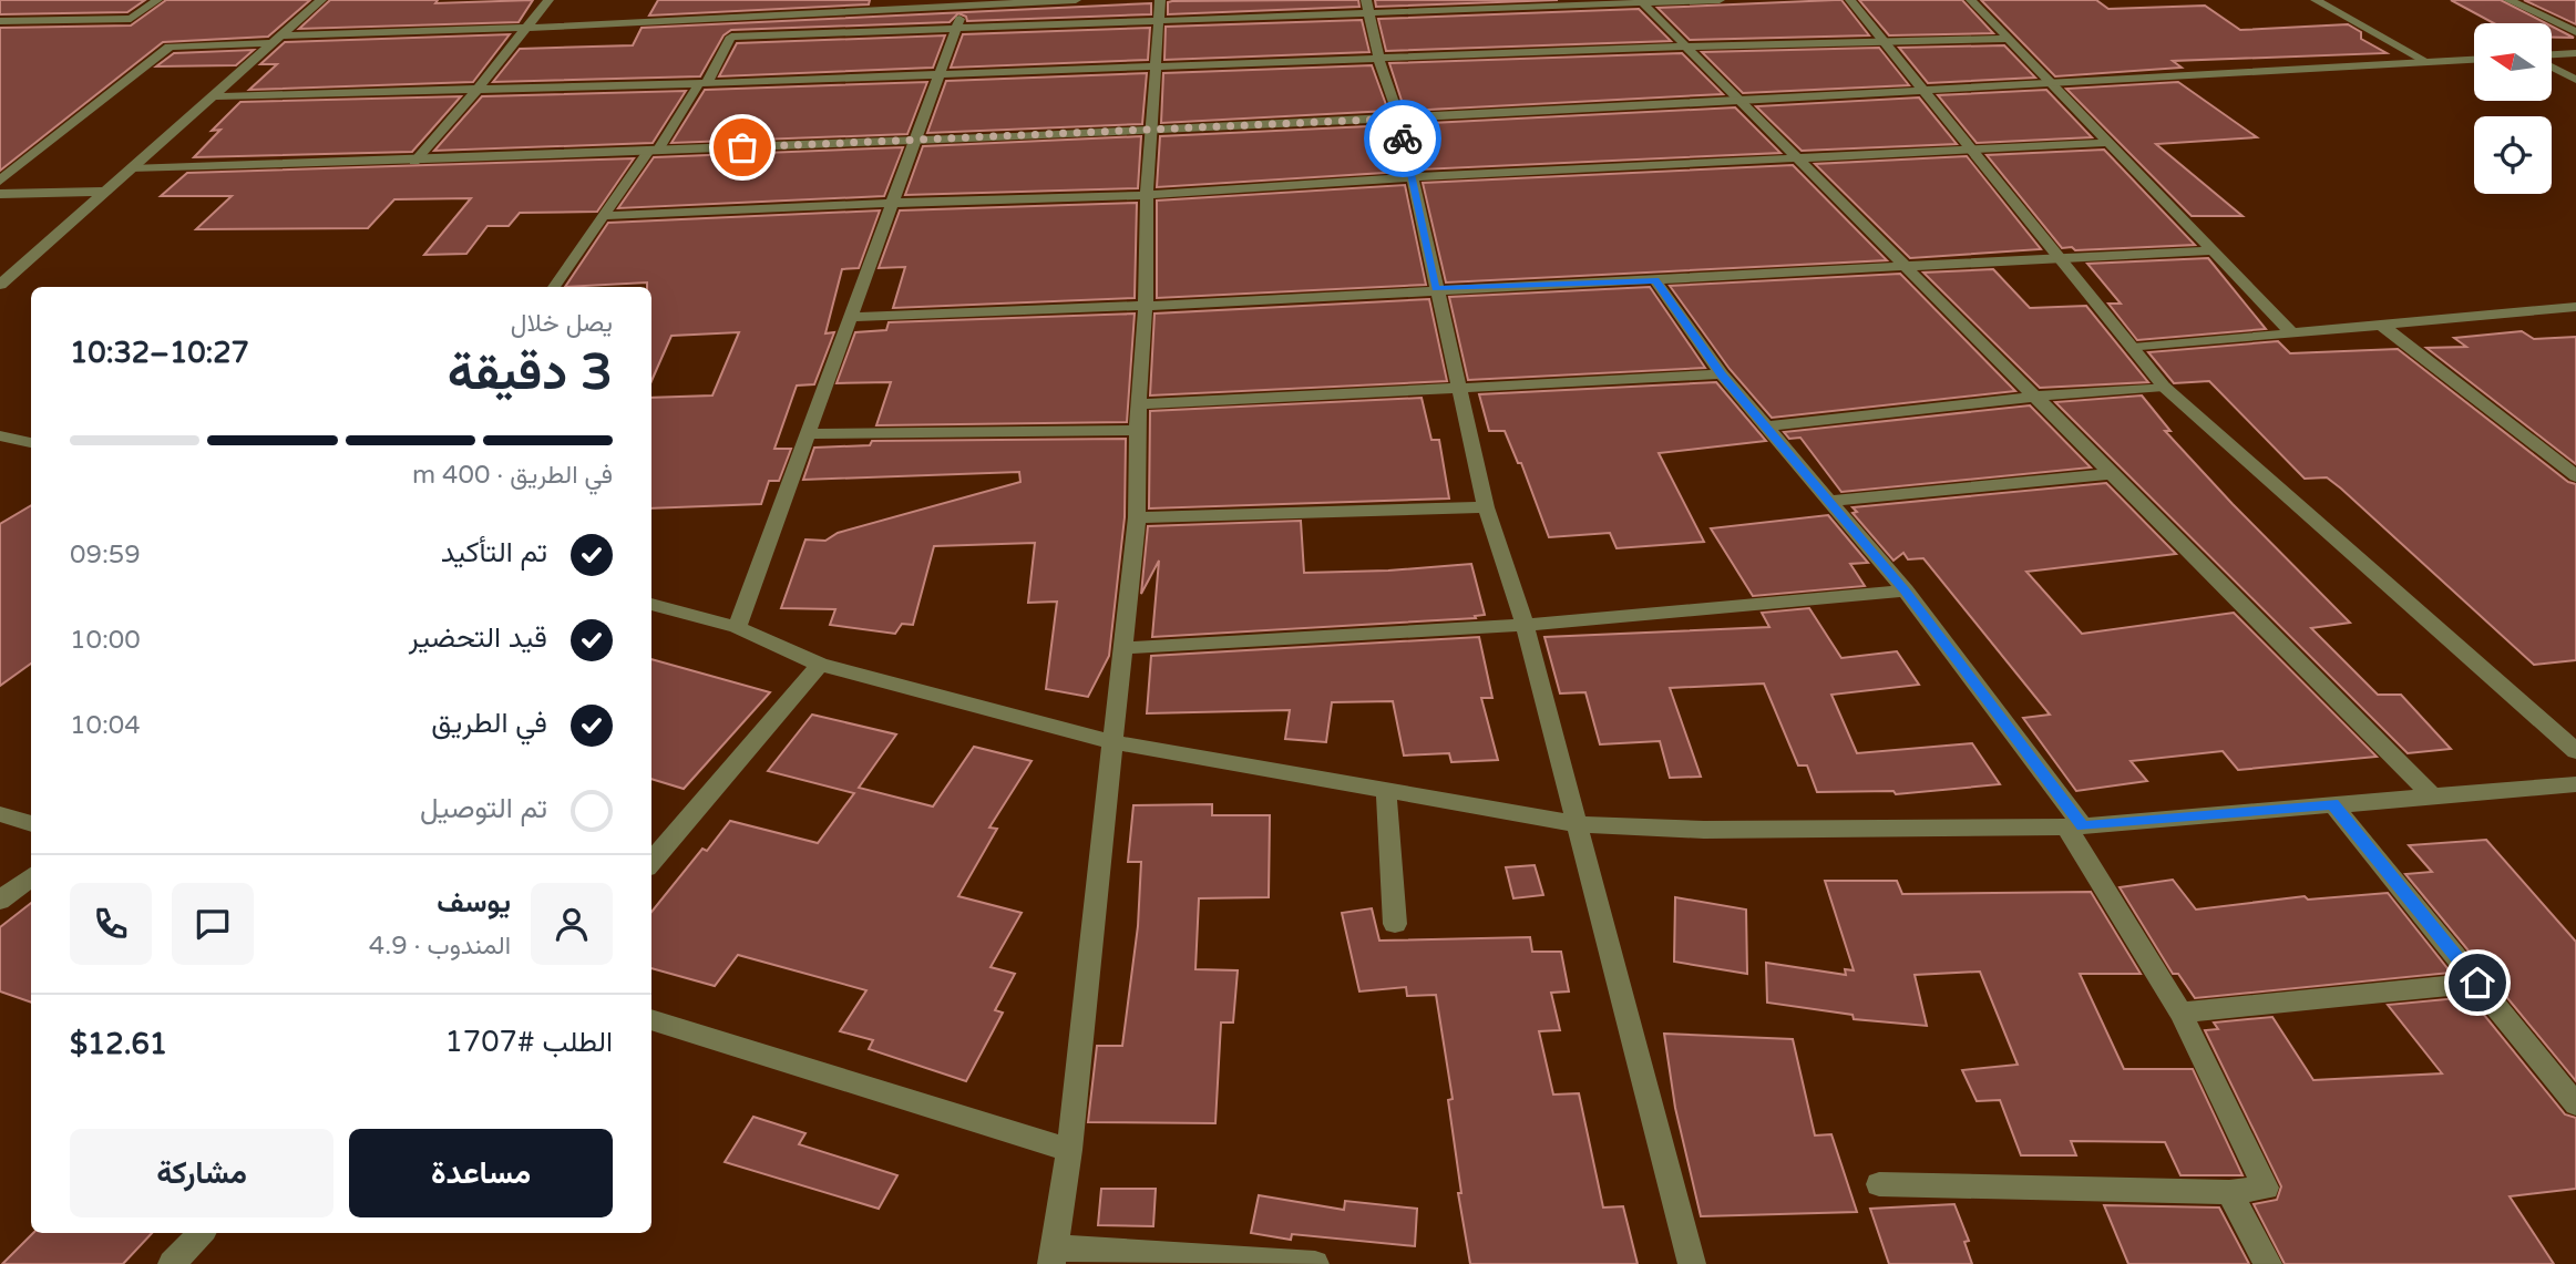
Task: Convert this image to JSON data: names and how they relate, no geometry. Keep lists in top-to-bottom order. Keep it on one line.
{"north":"left","page":{"heading":["3 دقيقة","يصل خلال","10:27–10:32"],"panel":["يوسف","المندوب · 4.9","الطلب #1707","$12.61"],"bar":"في الطريق · 400 m","list":[["تم التأكيد","09:59"],["قيد التحضير","10:00"],["في الطريق","10:04"],"تم التوصيل"],"buttons":["مساعدة","مشاركة"]}}
